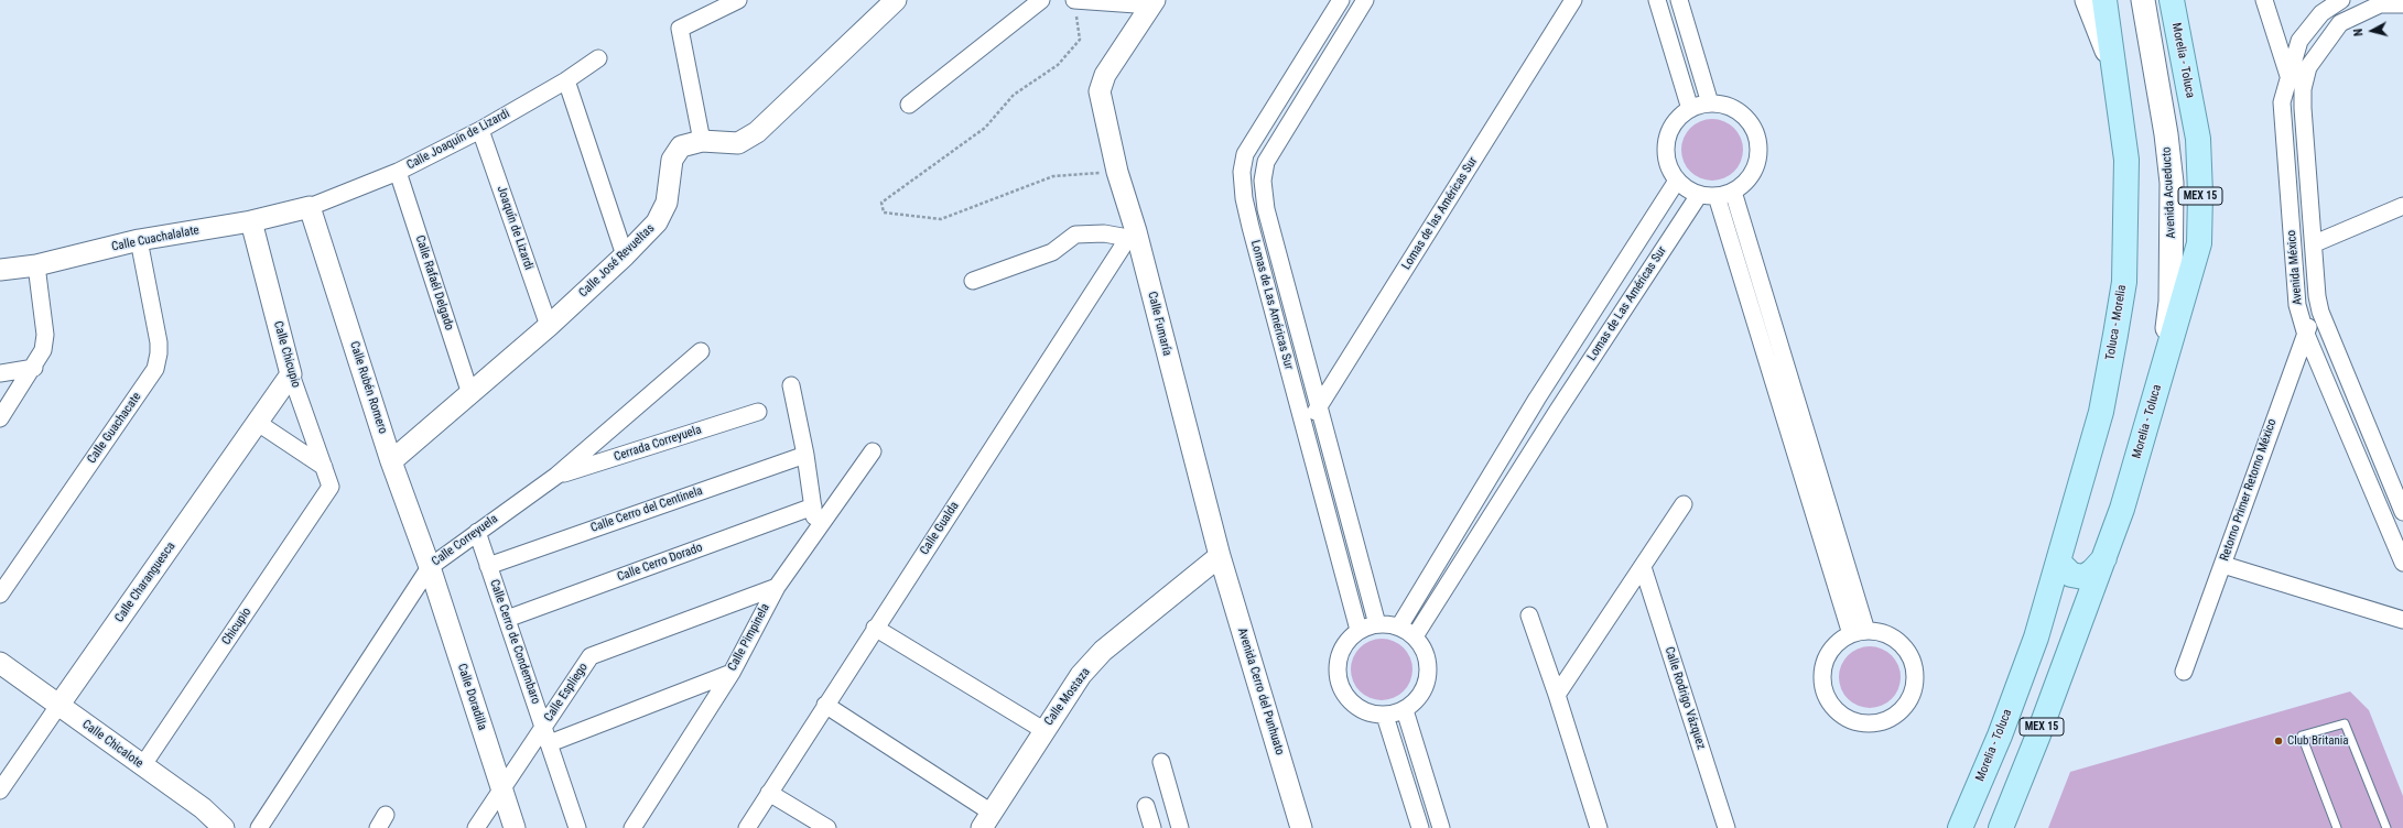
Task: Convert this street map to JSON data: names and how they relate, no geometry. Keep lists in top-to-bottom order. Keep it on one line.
{"streets":{"main road":["Morelia - Toluca","Avenida Acueducto","MEX 15","Toluca - Morelia"],"street":["Calle Joaquín de Lizardi","Lomas de las Américas Sur","Joaquín de Lizardi","Calle Cuachalalate","Calle José Revueltas","Avenida México","Calle Rafaél Delgado","Lomas de Las Américas Sur","Calle Fumaría","Calle Chicupio","Calle Rubén Romero","Calle Guachacate","Cerrada Correyuela","Retorno Primer Retorno México","Calle Cerro del Centinela","Calle Gualda","Calle Correyuela","Calle Cerro Dorado","Calle Charanguesca","Chicupio","Calle Pimpinela","Calle Cerro de Condembaro","Avenida Cerro del Punhuato","Calle Espliego","Calle Doradilla","Calle Mostaza","Calle Rodrigo Vázquez","Calle Chicalote"]},"crossings":[["Morelia - Toluca","Avenida Acueducto"],["Morelia - Toluca","Toluca - Morelia"],["Calle Joaquín de Lizardi","Joaquín de Lizardi"],["Calle Joaquín de Lizardi","Calle Cuachalalate"],["Calle Joaquín de Lizardi","Calle Rafaél Delgado"],["Calle Joaquín de Lizardi","Calle Rubén Romero"],["Lomas de las Américas Sur","Lomas de Las Américas Sur"],["Joaquín de Lizardi","Calle José Revueltas"],["Calle Cuachalalate","Calle Chicupio"],["Calle Cuachalalate","Calle Rubén Romero"],["Calle Cuachalalate","Calle Guachacate"],["Calle José Revueltas","Calle Rafaél Delgado"],["Calle José Revueltas","Calle Rubén Romero"],["Avenida México","Retorno Primer Retorno México"],["Calle Fumaría","Calle Gualda"],["Calle Fumaría","Avenida Cerro del Punhuato"],["Calle Fumaría","Calle Mostaza"],["Calle Chicupio","Calle Charanguesca"],["Calle Chicupio","Chicupio"],["Calle Rubén Romero","Calle Correyuela"],["Calle Rubén Romero","Calle Doradilla"],["Cerrada Correyuela","Calle Correyuela"],["Calle Cerro del Centinela","Calle Cerro de Condembaro"],["Calle Correyuela","Calle Cerro de Condembaro"],["Calle Correyuela","Calle Doradilla"],["Calle Cerro Dorado","Calle Cerro de Condembaro"],["Calle Charanguesca","Calle Chicalote"],["Chicupio","Calle Chicalote"],["Calle Pimpinela","Calle Espliego"],["Calle Cerro de Condembaro","Calle Espliego"],["Avenida Cerro del Punhuato","Calle Mostaza"],["Calle Espliego","Calle Doradilla"]],"places":["Club Britania"],"north":"left"}
